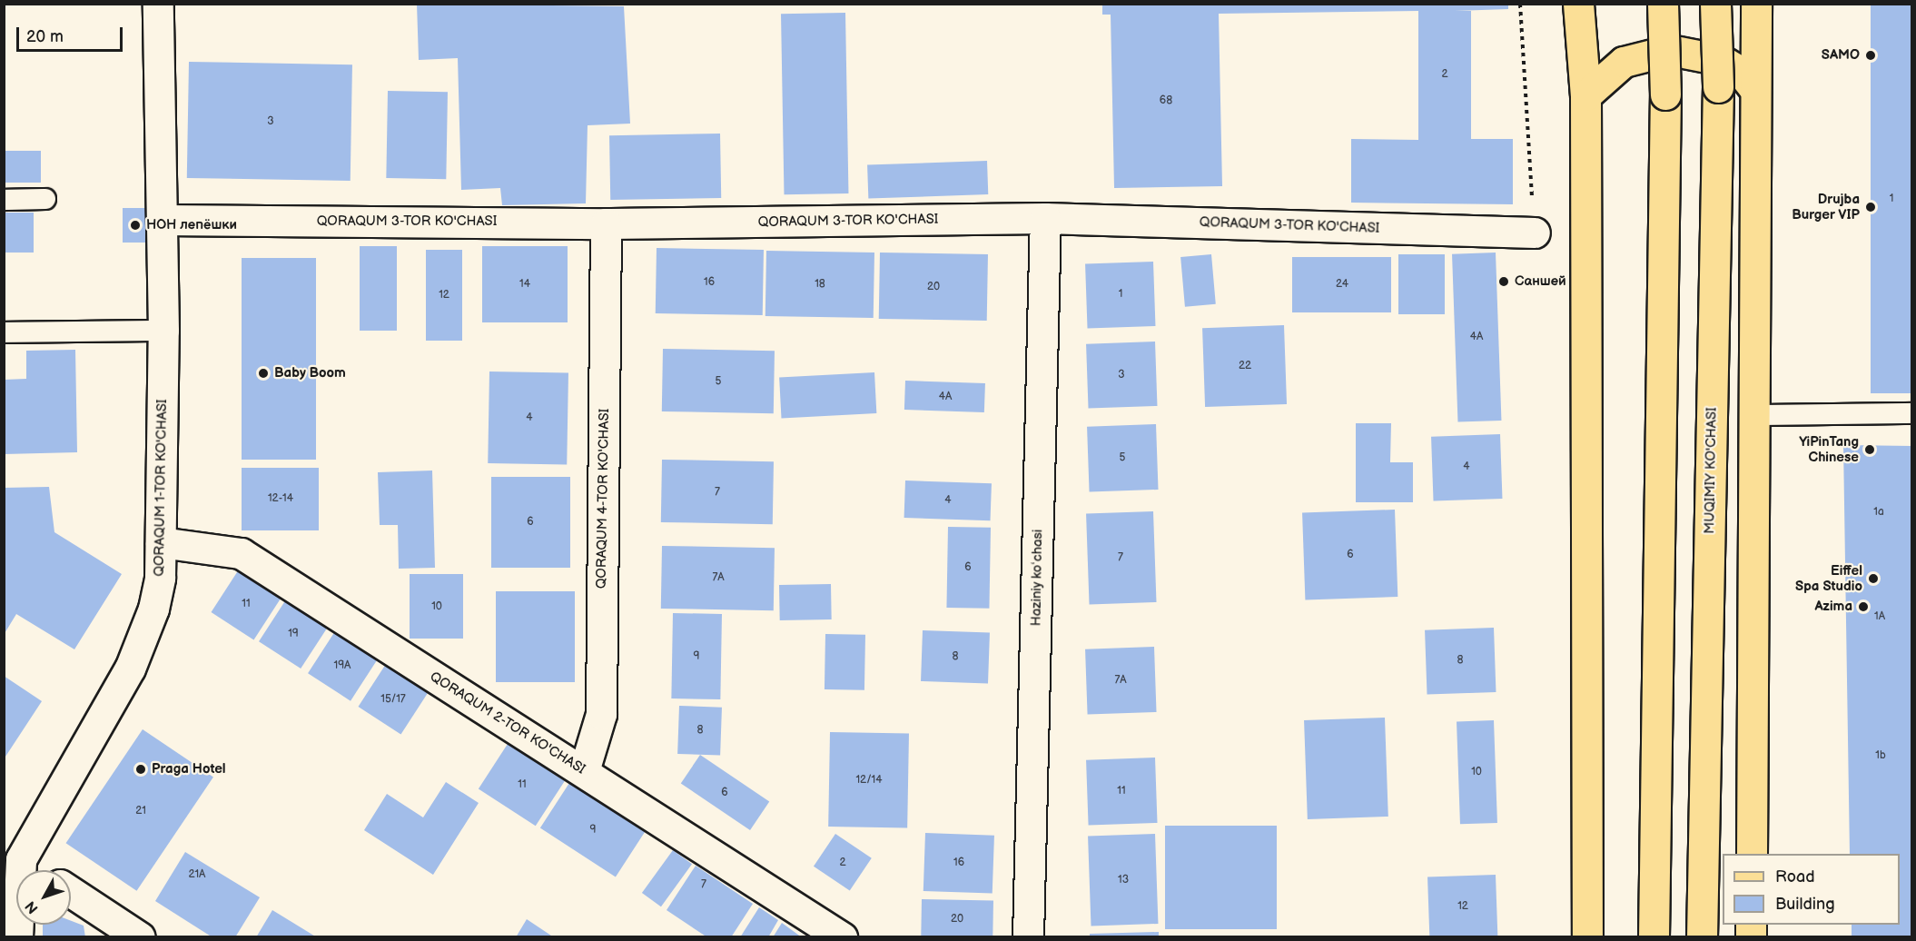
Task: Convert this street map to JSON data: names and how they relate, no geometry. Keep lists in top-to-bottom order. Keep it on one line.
{"streets":{"main road":["MUQIMIY KO'CHASI"],"street":["QORAQUM 3-TOR KO'CHASI","QORAQUM 1-TOR KO'CHASI","QORAQUM 4-TOR KO'CHASI","Haziniy koʻchasi","QORAQUM 2-TOR KO'CHASI"]},"crossings":[["QORAQUM 3-TOR KO'CHASI","QORAQUM 1-TOR KO'CHASI"],["QORAQUM 3-TOR KO'CHASI","QORAQUM 4-TOR KO'CHASI"],["QORAQUM 3-TOR KO'CHASI","Haziniy koʻchasi"],["QORAQUM 1-TOR KO'CHASI","QORAQUM 2-TOR KO'CHASI"],["QORAQUM 4-TOR KO'CHASI","QORAQUM 2-TOR KO'CHASI"]],"places":["SAMO","Drujba Burger VIP","НОН лепёшки","Саншей","Baby Boom","YiPinTang Chinese","Eiffel Spa Studio","Azima","Praga Hotel"],"house_numbers":["2","68","3","1","16","14","18","24","20","1","12","4A","22","3","5","4A","4","5","4","7","12-14","4","1a","6","6","7","6","7A","11","10","1A","19","9","8","8","19A","7A","15/17","8","1b","10","12/14","11","11","6","21","9","2","16","21A","13","7","12","20"],"legend":["Road","Building"],"scale_bar":"20 m","north":"bottom left"}
